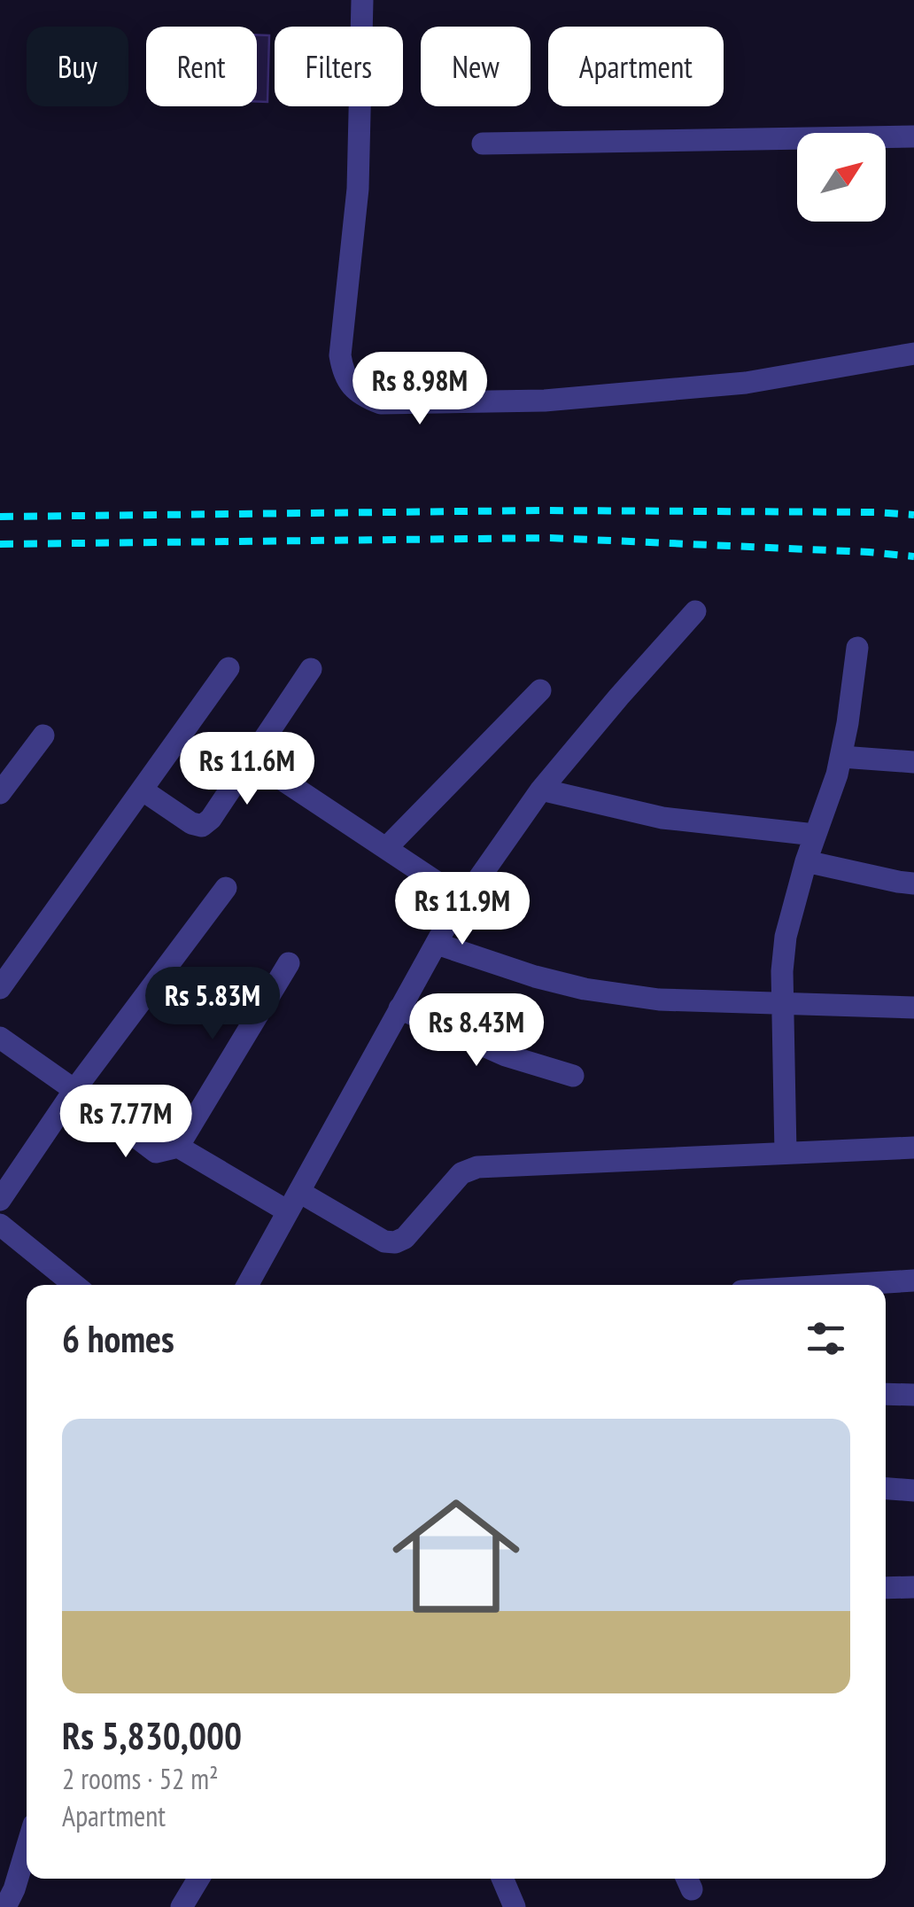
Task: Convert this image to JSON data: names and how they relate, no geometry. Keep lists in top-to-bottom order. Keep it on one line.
{"north":"top right","page":{"chip":["Buy","Rent","Filters","New","Apartment"],"price":["Rs 8.98M","Rs 11.6M","Rs 11.9M","Rs 5.83M","Rs 8.43M","Rs 7.77M"],"heading":"6 homes","list":[{"name":"Rs 5,830,000","note":"2 rooms · 52 m² · Apartment"}]}}
